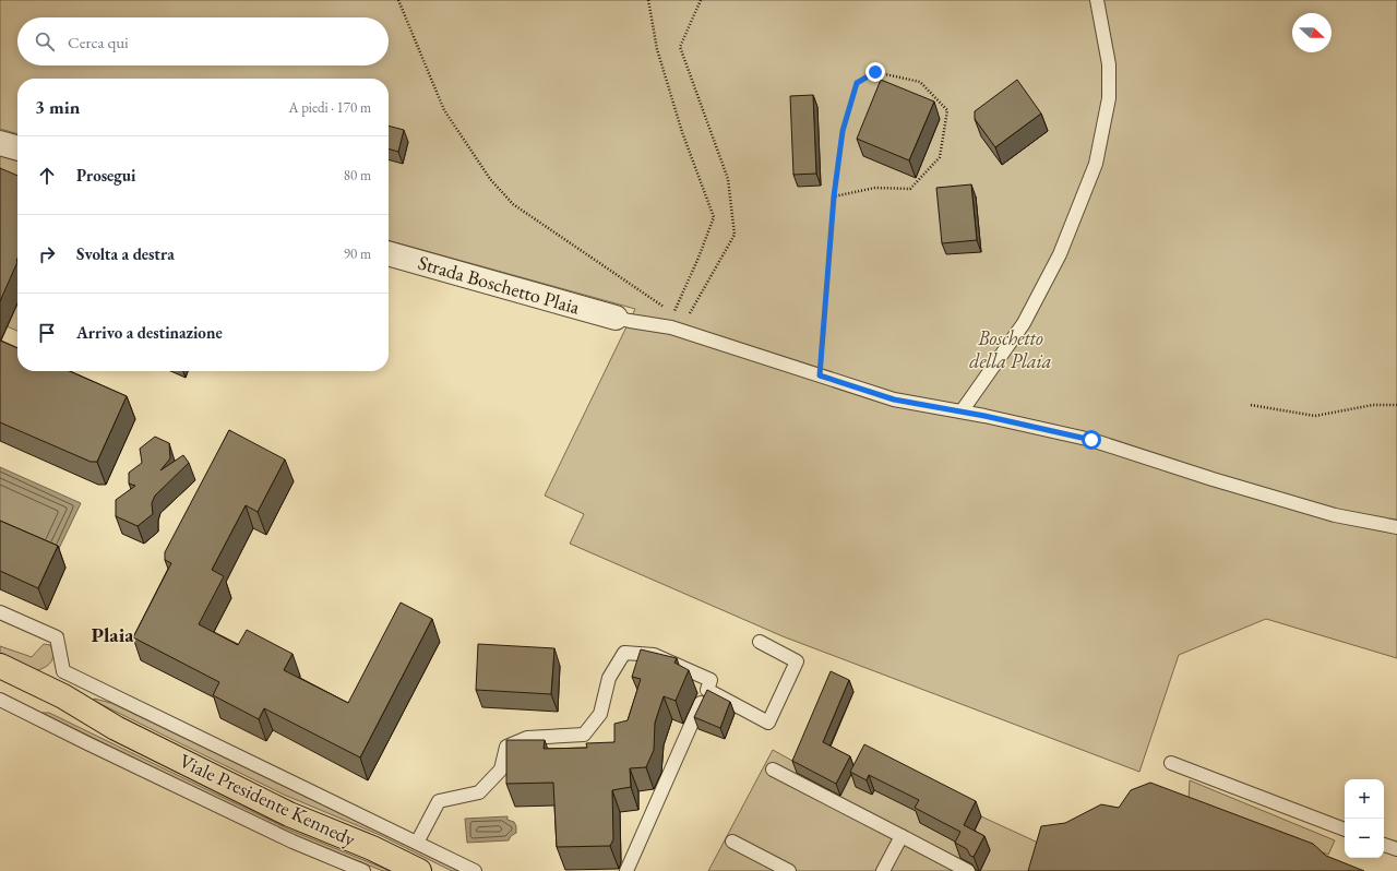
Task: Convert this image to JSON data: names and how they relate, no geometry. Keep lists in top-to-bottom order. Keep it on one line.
{"streets":{"main road":["Viale Presidente Kennedy"],"street":["Strada Boschetto Plaia"]},"districts":["Plaia"],"parks":["Boschetto della Plaia"],"north":"right","page":{"search":"Cerca qui","heading":["3 min","A piedi · 170 m"],"list":[["Prosegui","80 m"],["Svolta a destra","90 m"],"Arrivo a destinazione"],"map_buttons":["+","−"]}}
